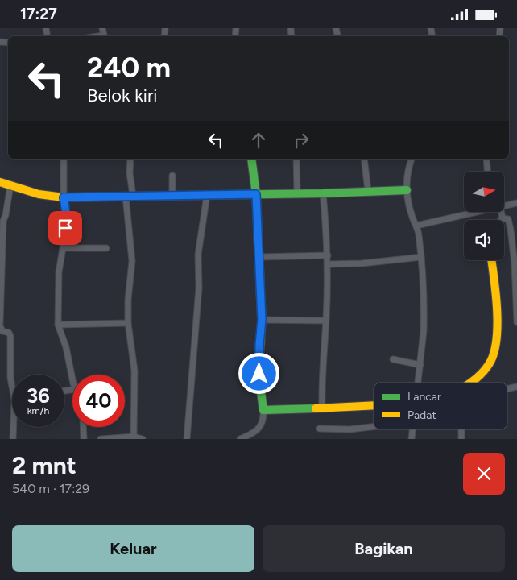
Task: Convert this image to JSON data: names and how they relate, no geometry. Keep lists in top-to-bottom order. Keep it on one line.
{"legend":["Lancar","Padat"],"north":"right","page":{"status":"17:27","turn":["240 m","Belok kiri"],"speed":"36 km/h","limit":"40","heading":["2 mnt","540 m · 17:29"],"buttons":["Keluar","Bagikan"]}}
